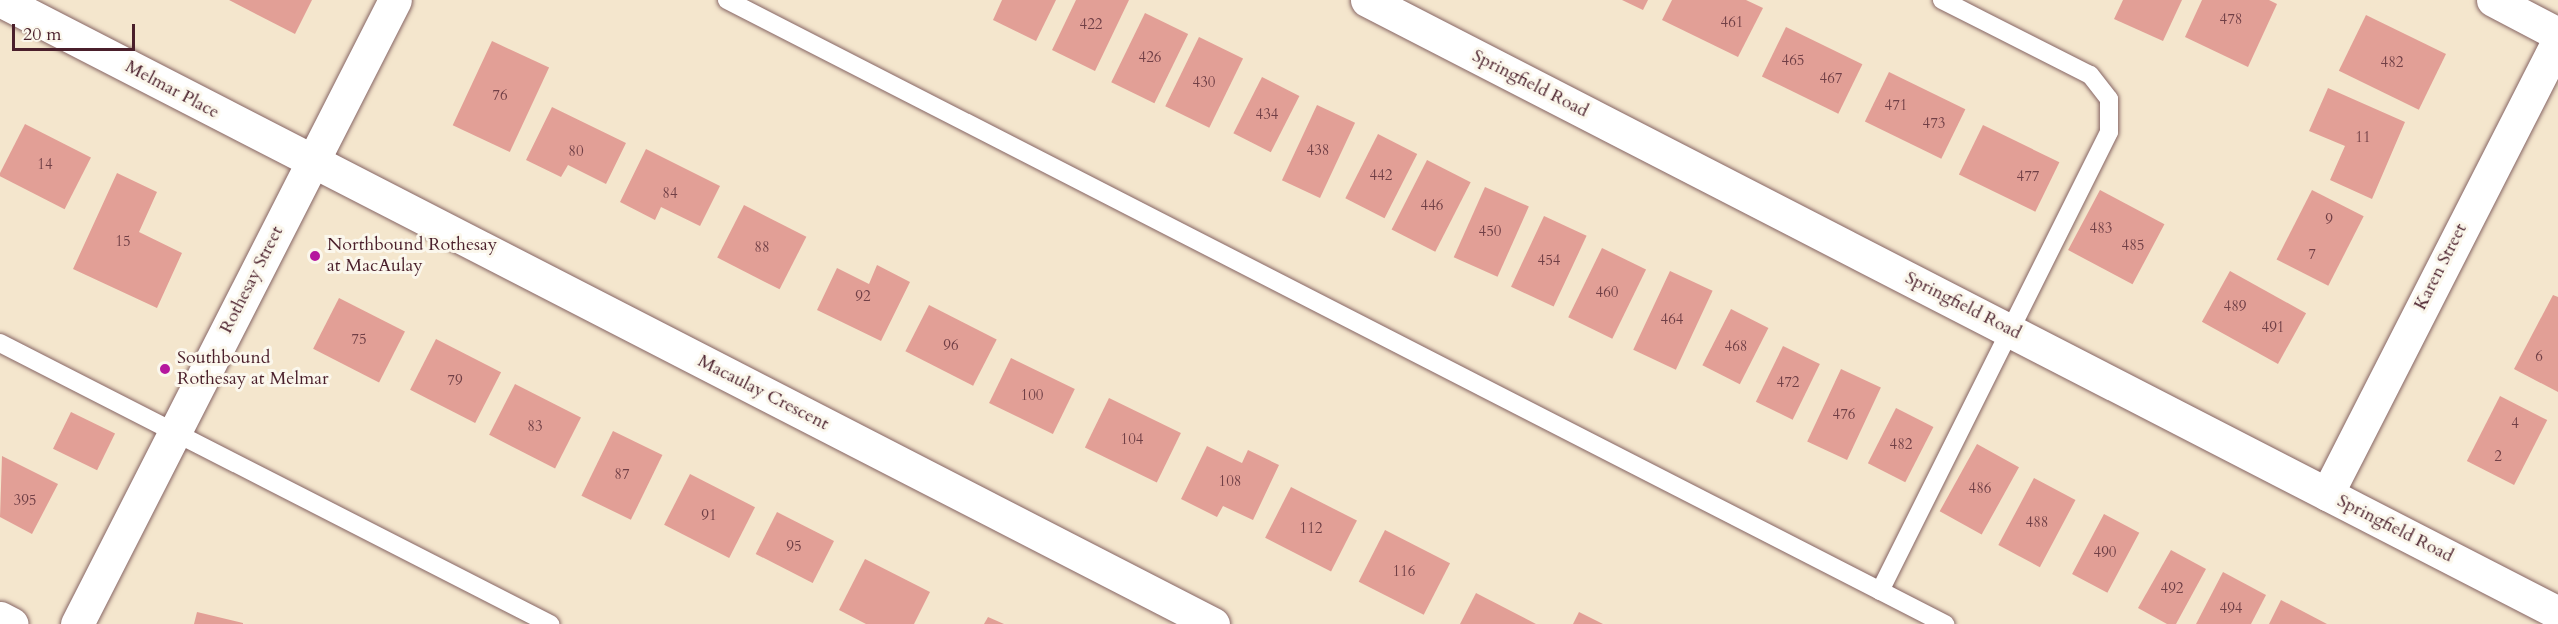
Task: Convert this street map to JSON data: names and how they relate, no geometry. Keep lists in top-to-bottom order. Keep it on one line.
{"streets":{"street":["Springfield Road","Melmar Place","Karen Street","Rothesay Street","Macaulay Crescent"]},"crossings":[["Springfield Road","Karen Street"],["Melmar Place","Rothesay Street"],["Melmar Place","Macaulay Crescent"],["Rothesay Street","Macaulay Crescent"]],"places":["Northbound Rothesay at MacAulay","Southbound Rothesay at Melmar"],"house_numbers":["478","461","422","426","465","482","467","430","76","471","434","473","11","438","80","14","442","477","84","446","9","483","450","15","485","88","7","454","460","92","489","464","491","75","96","468","6","79","472","100","476","4","83","104","482","2","87","108","486","395","91","488","112","95","490","116","492","494"],"scale_bar":"20 m"}
